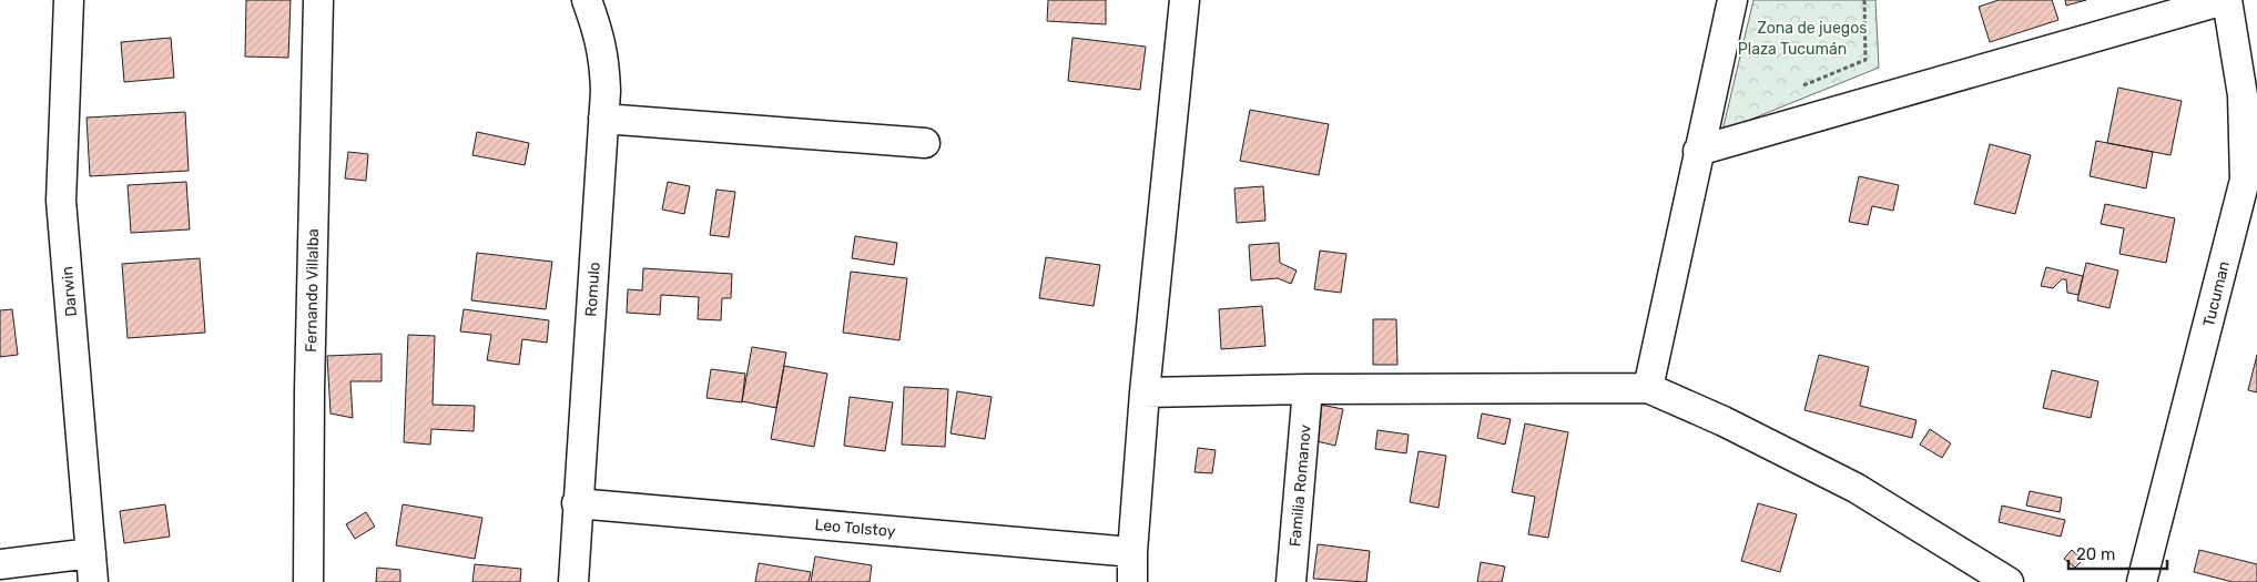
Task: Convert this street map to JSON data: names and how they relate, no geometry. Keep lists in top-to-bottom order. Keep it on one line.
{"streets":{"street":["Romulo","Fernando Villalba","Darwin","Tucuman","Familia Romanov","Leo Tolstoy"]},"crossings":[["Romulo","Leo Tolstoy"]],"parks":["Zona de juegos","Plaza Tucumán"],"scale_bar":"20 m"}
